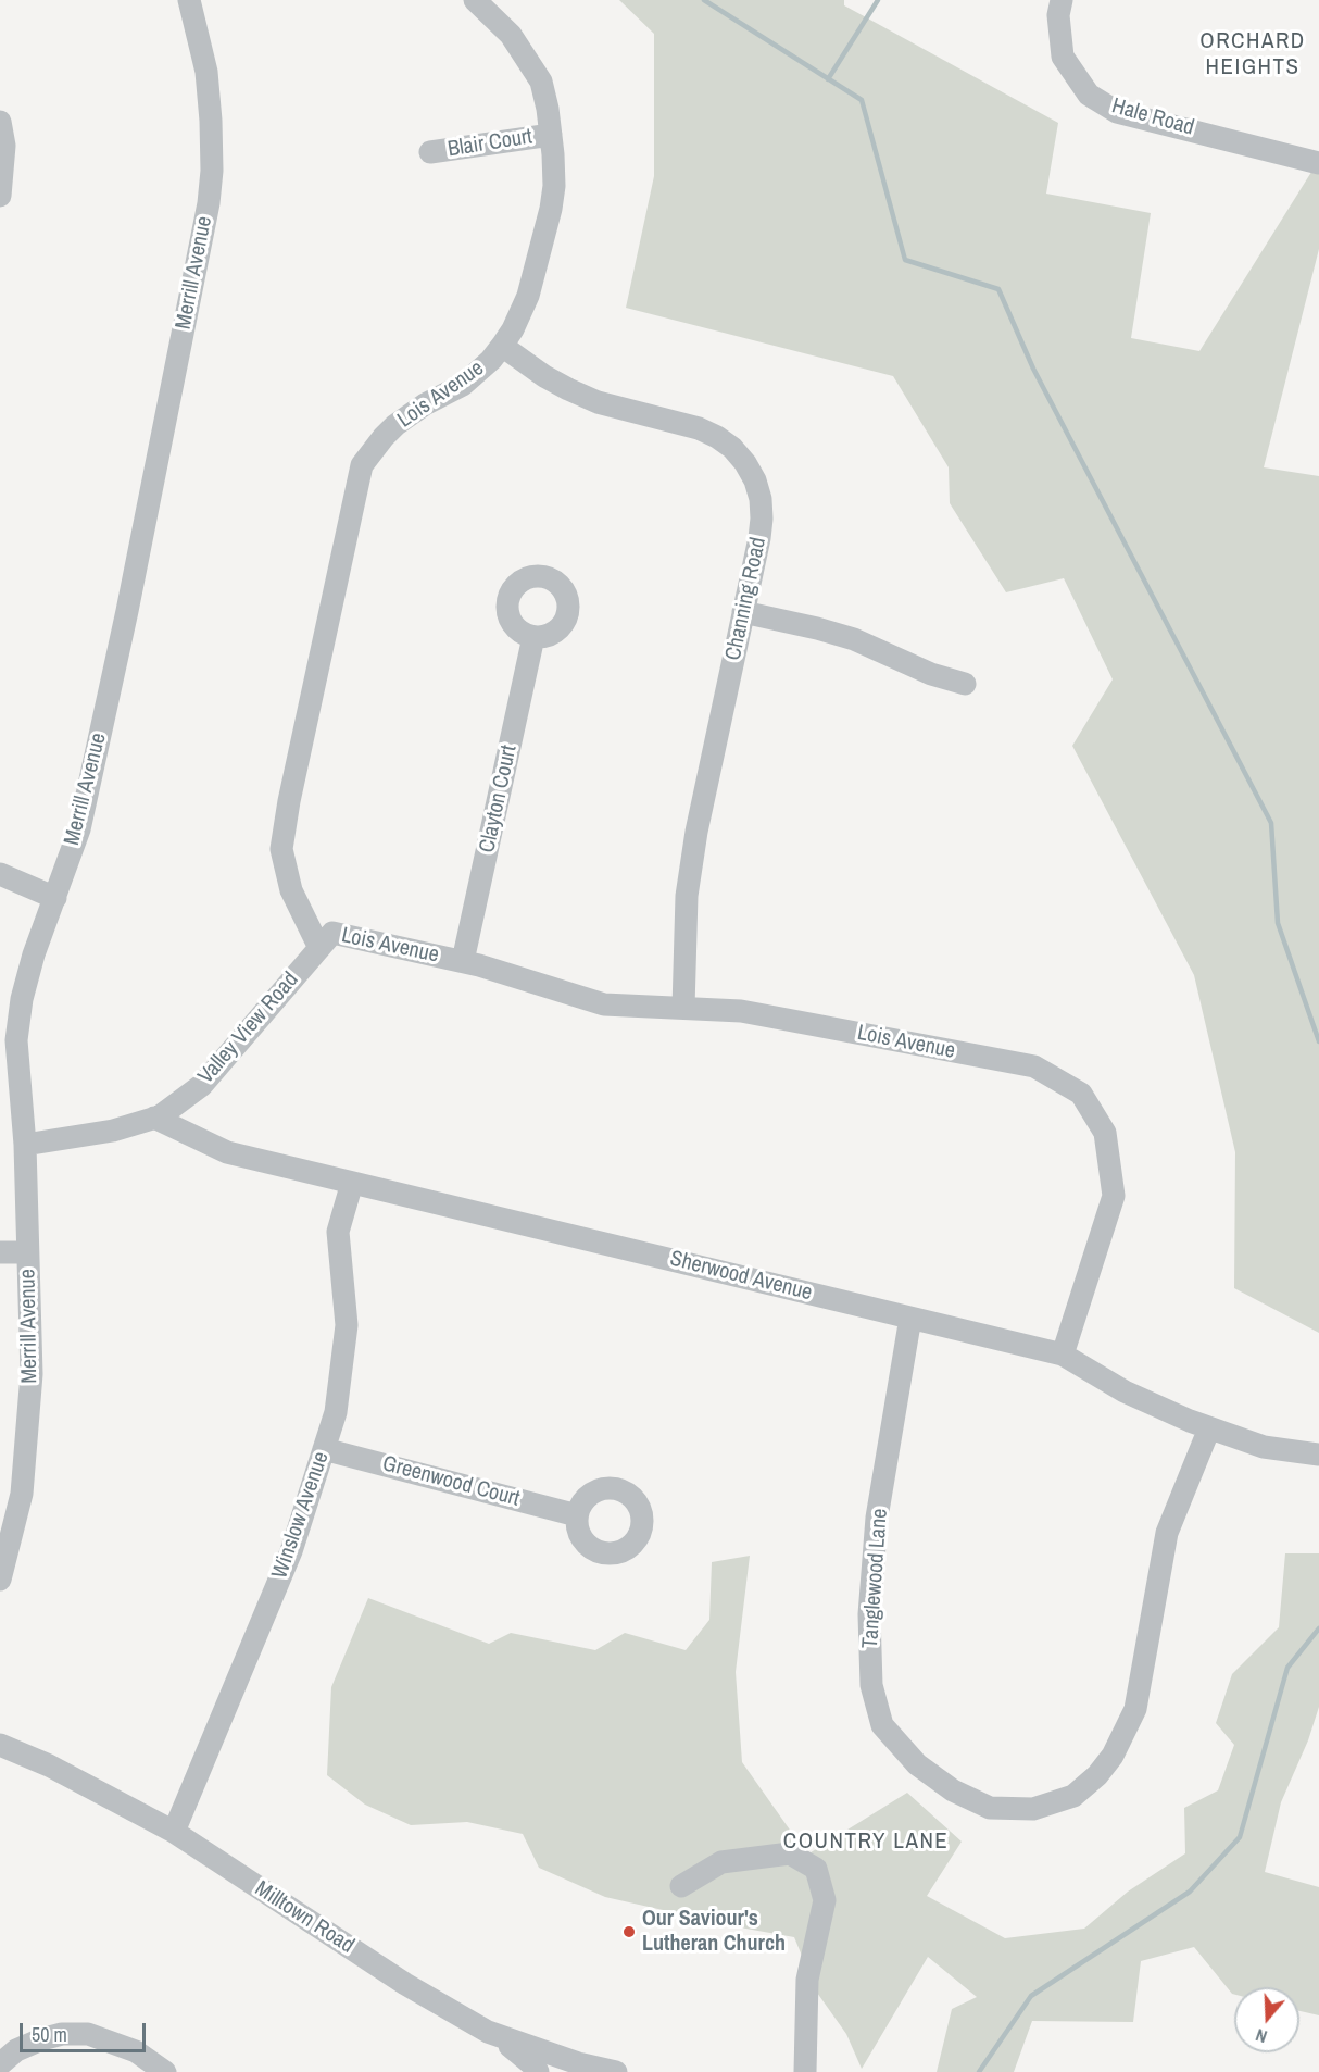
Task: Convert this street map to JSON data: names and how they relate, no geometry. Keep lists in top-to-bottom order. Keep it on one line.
{"streets":{"street":["Hale Road","Blair Court","Merrill Avenue","Lois Avenue","Channing Road","Clayton Court","Valley View Road","Sherwood Avenue","Greenwood Court","Winslow Avenue","Tanglewood Lane","Milltown Road"]},"crossings":[["Blair Court","Lois Avenue"],["Merrill Avenue","Valley View Road"],["Lois Avenue","Channing Road"],["Lois Avenue","Clayton Court"],["Lois Avenue","Valley View Road"],["Lois Avenue","Sherwood Avenue"],["Valley View Road","Sherwood Avenue"],["Sherwood Avenue","Winslow Avenue"],["Sherwood Avenue","Tanglewood Lane"],["Greenwood Court","Winslow Avenue"],["Winslow Avenue","Milltown Road"]],"districts":["ORCHARD HEIGHTS","COUNTRY LANE"],"places":["Our Saviour's Lutheran Church"],"scale_bar":"50 m","north":"bottom"}
